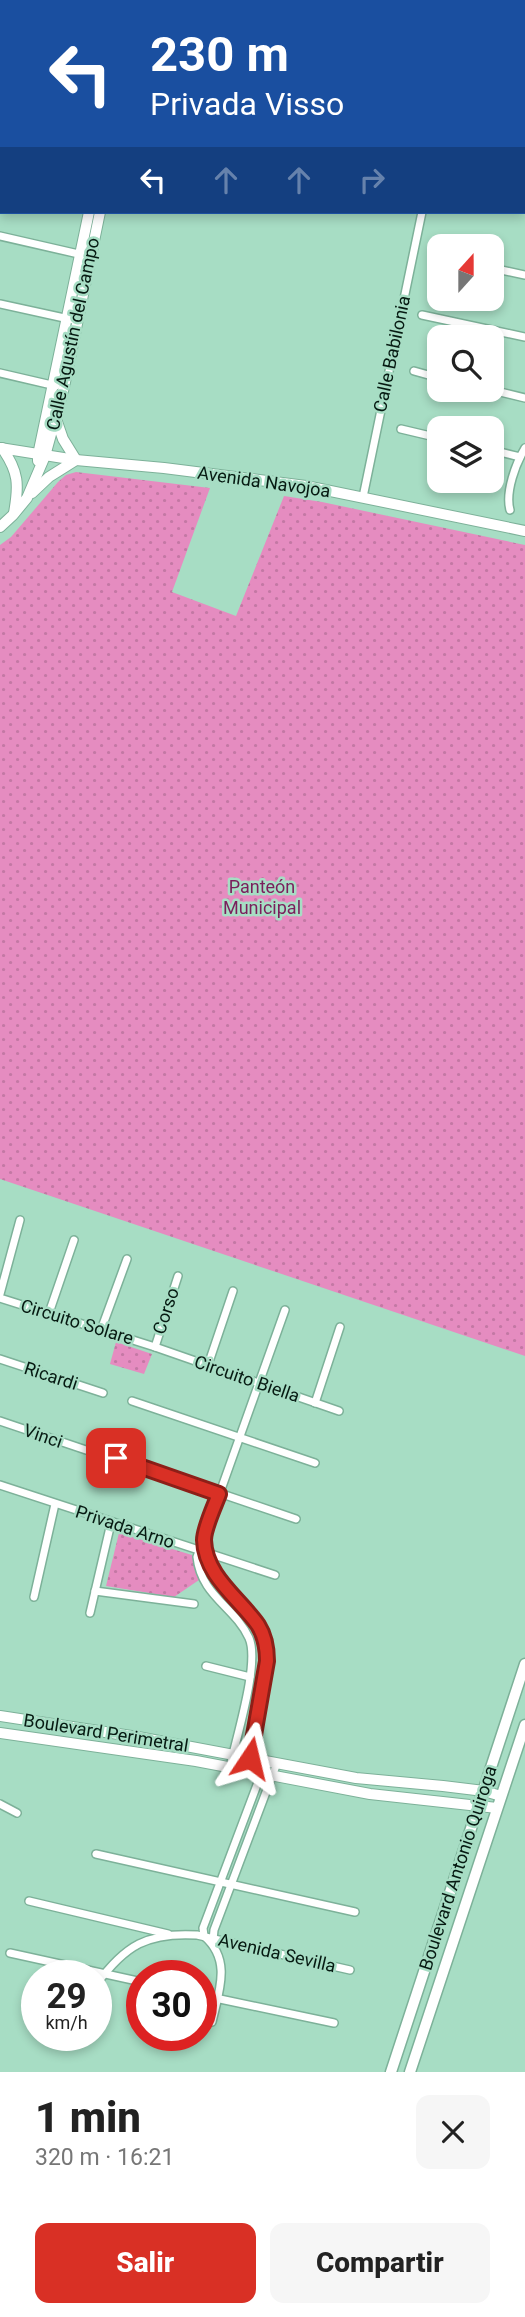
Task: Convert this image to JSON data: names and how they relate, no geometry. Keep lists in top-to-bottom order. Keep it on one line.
{"streets":{"main road":["Boulevard Antonio Quiroga"],"street":["Calle Agustín del Campo","Calle Babilonia","Avenida Navojoa","Corso","Circuito Solare","Ricardi","Circuito Biella","Vinci","Privada Arno","Boulevard Perimetral","Avenida Sevilla"]},"crossings":[["Calle Agustín del Campo","Avenida Navojoa"],["Calle Babilonia","Avenida Navojoa"],["Corso","Circuito Solare"],["Corso","Circuito Biella"],["Circuito Solare","Circuito Biella"],["Boulevard Perimetral","Boulevard Antonio Quiroga"]],"parks":["Panteón Municipal"],"north":"top","page":{"turn":["230 m","Privada Visso"],"speed":"29 km/h","limit":"30","heading":["1 min","320 m · 16:21"],"buttons":["Salir","Compartir"]}}
